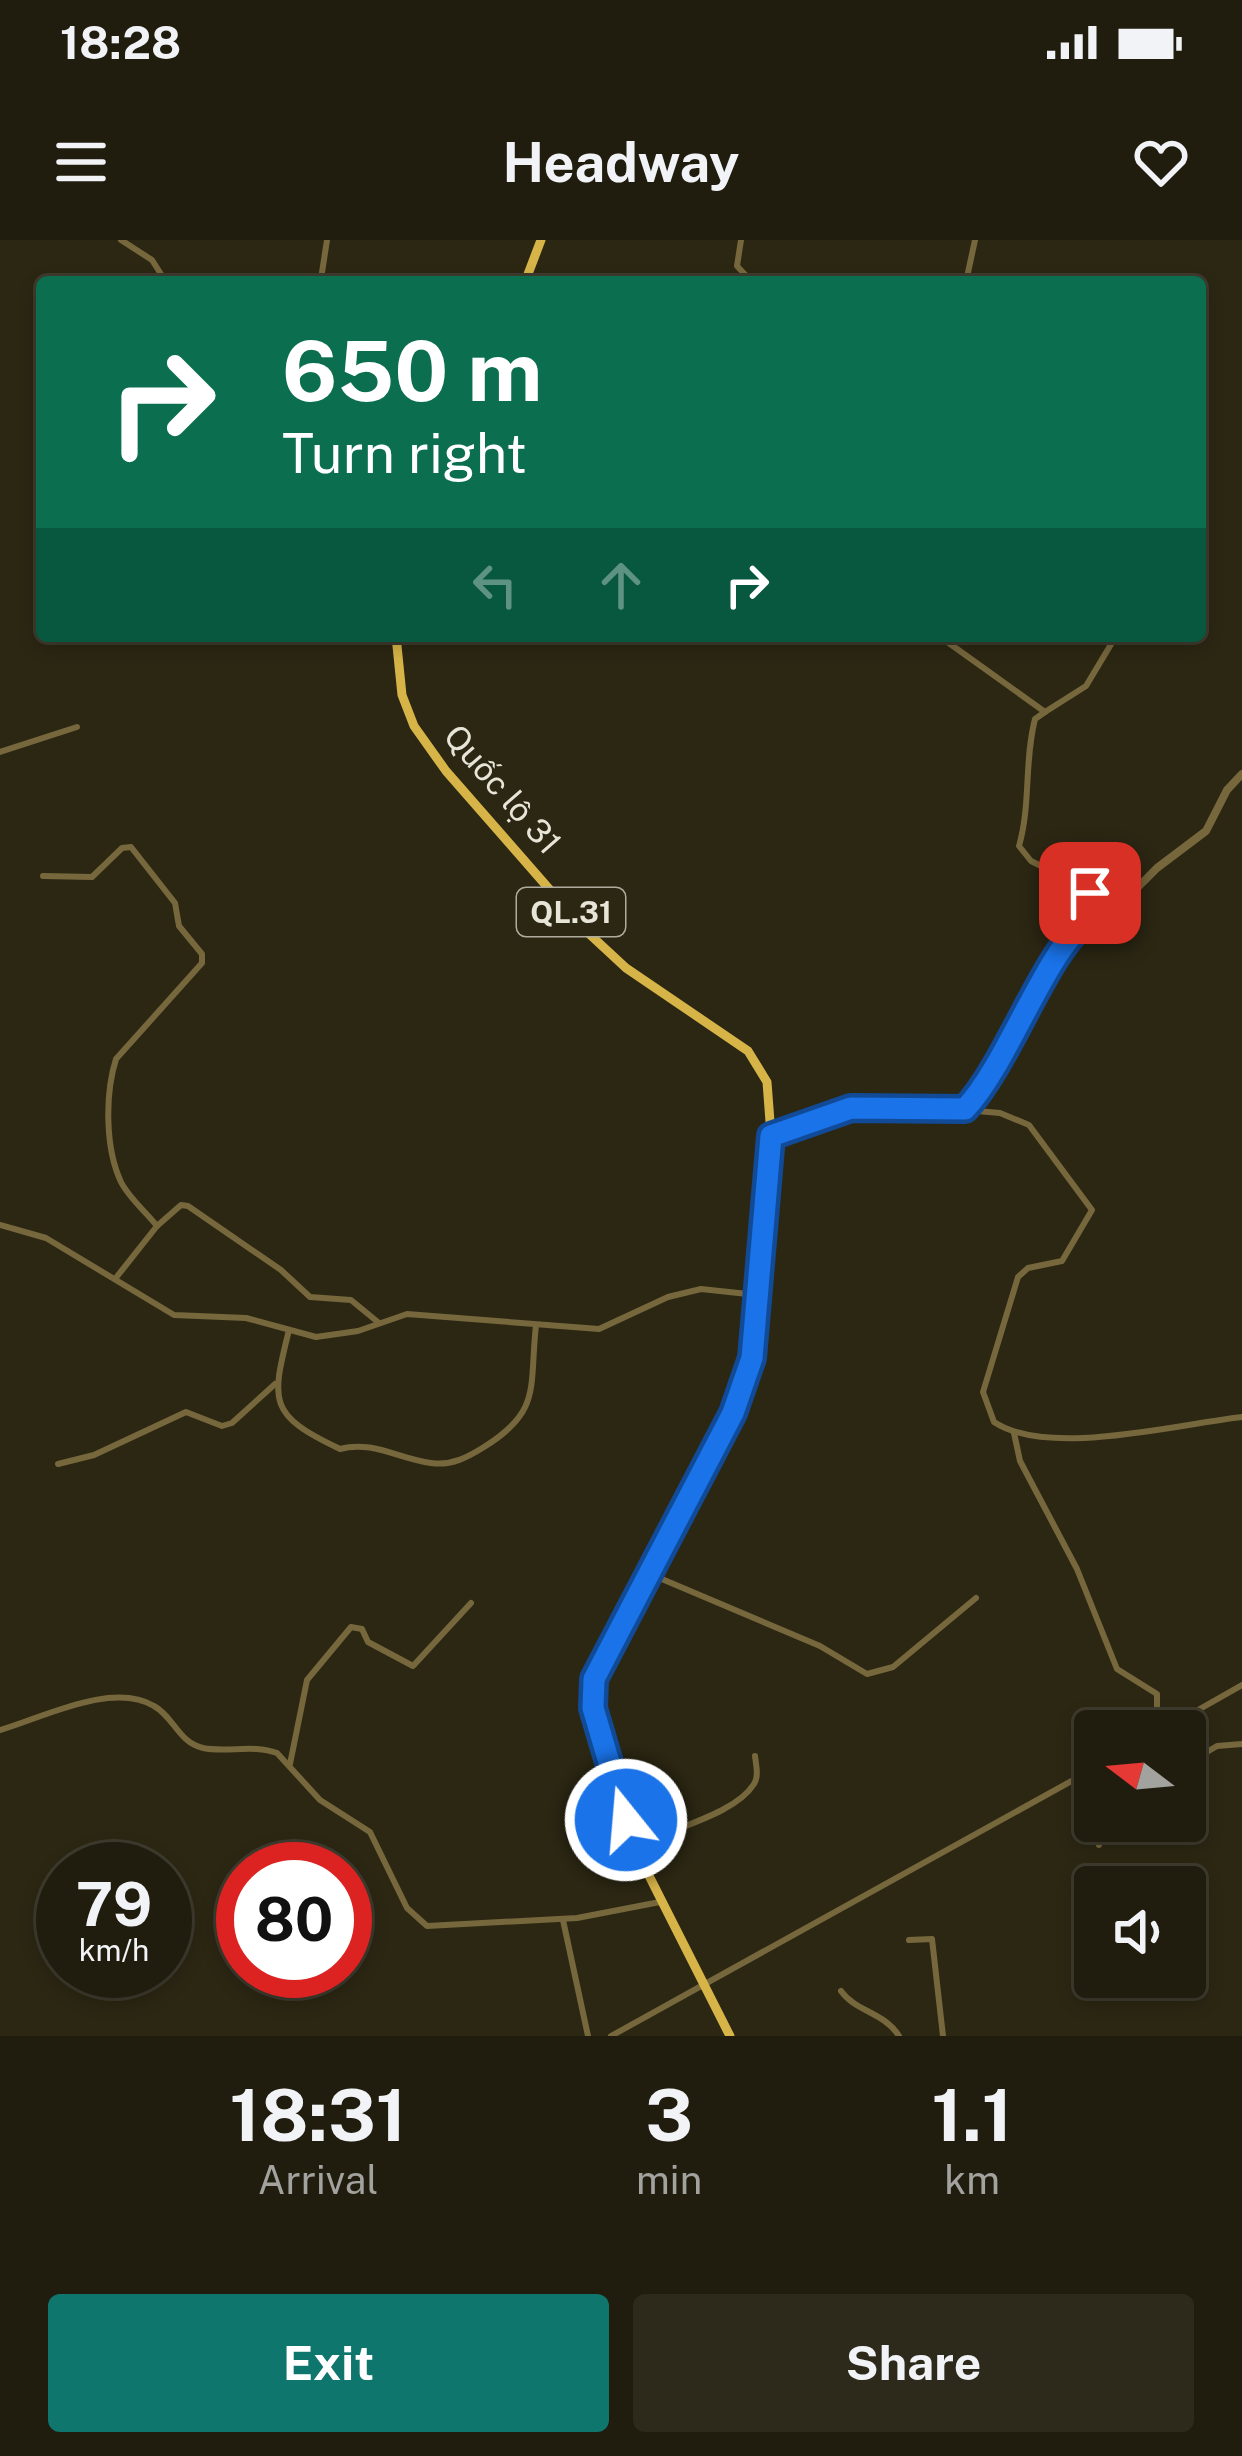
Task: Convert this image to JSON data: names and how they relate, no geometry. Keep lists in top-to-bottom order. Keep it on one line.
{"streets":{"highway":["Quốc lộ 31","QL.31"]},"north":"left","page":{"status":"18:28","header":"Headway","turn":["650 m","Turn right"],"speed":"79 km/h","limit":"80","eta":["18:31","Arrival","3","min","1.1","km"],"buttons":["Exit","Share"]}}
